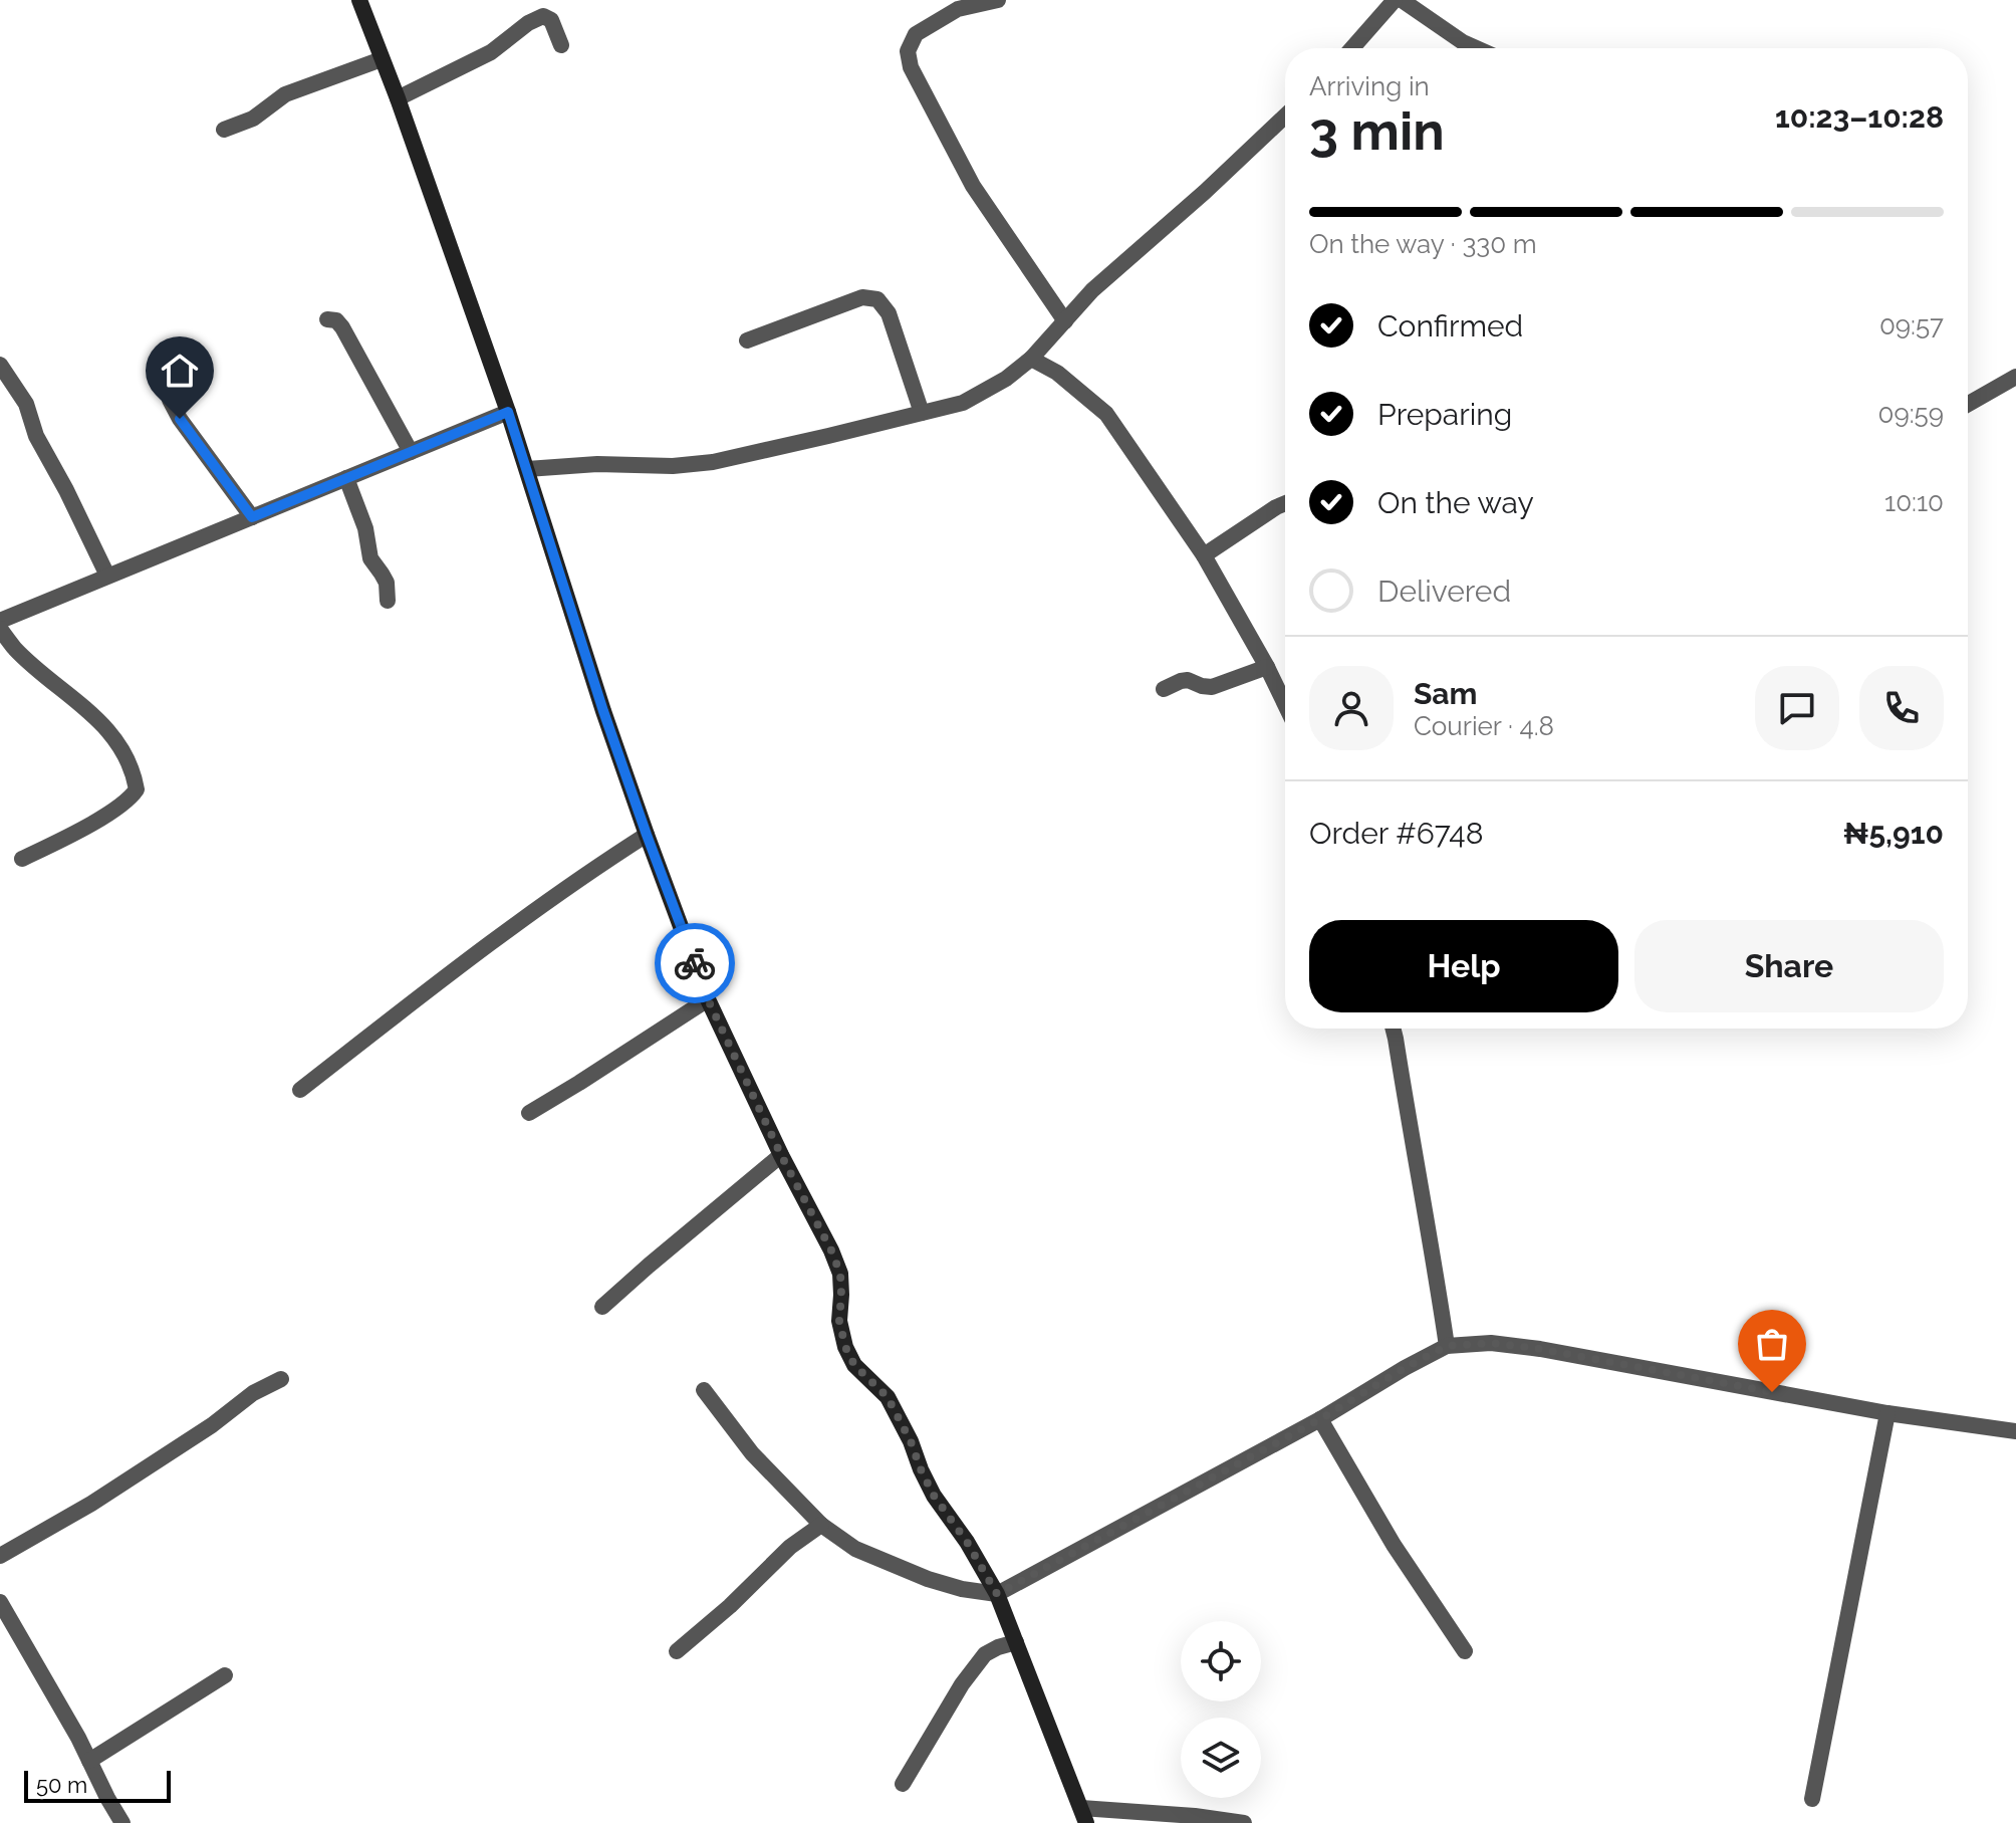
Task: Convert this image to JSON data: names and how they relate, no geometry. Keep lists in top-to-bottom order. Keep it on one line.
{"scale_bar":"50 m","page":{"heading":["3 min","Arriving in","10:23–10:28"],"panel":["Sam","Courier · 4.8","Order #6748","₦5,910"],"bar":"On the way · 330 m","list":[["Confirmed","09:57"],["Preparing","09:59"],["On the way","10:10"],"Delivered"],"buttons":["Help","Share"],"scale":"50 m"}}
